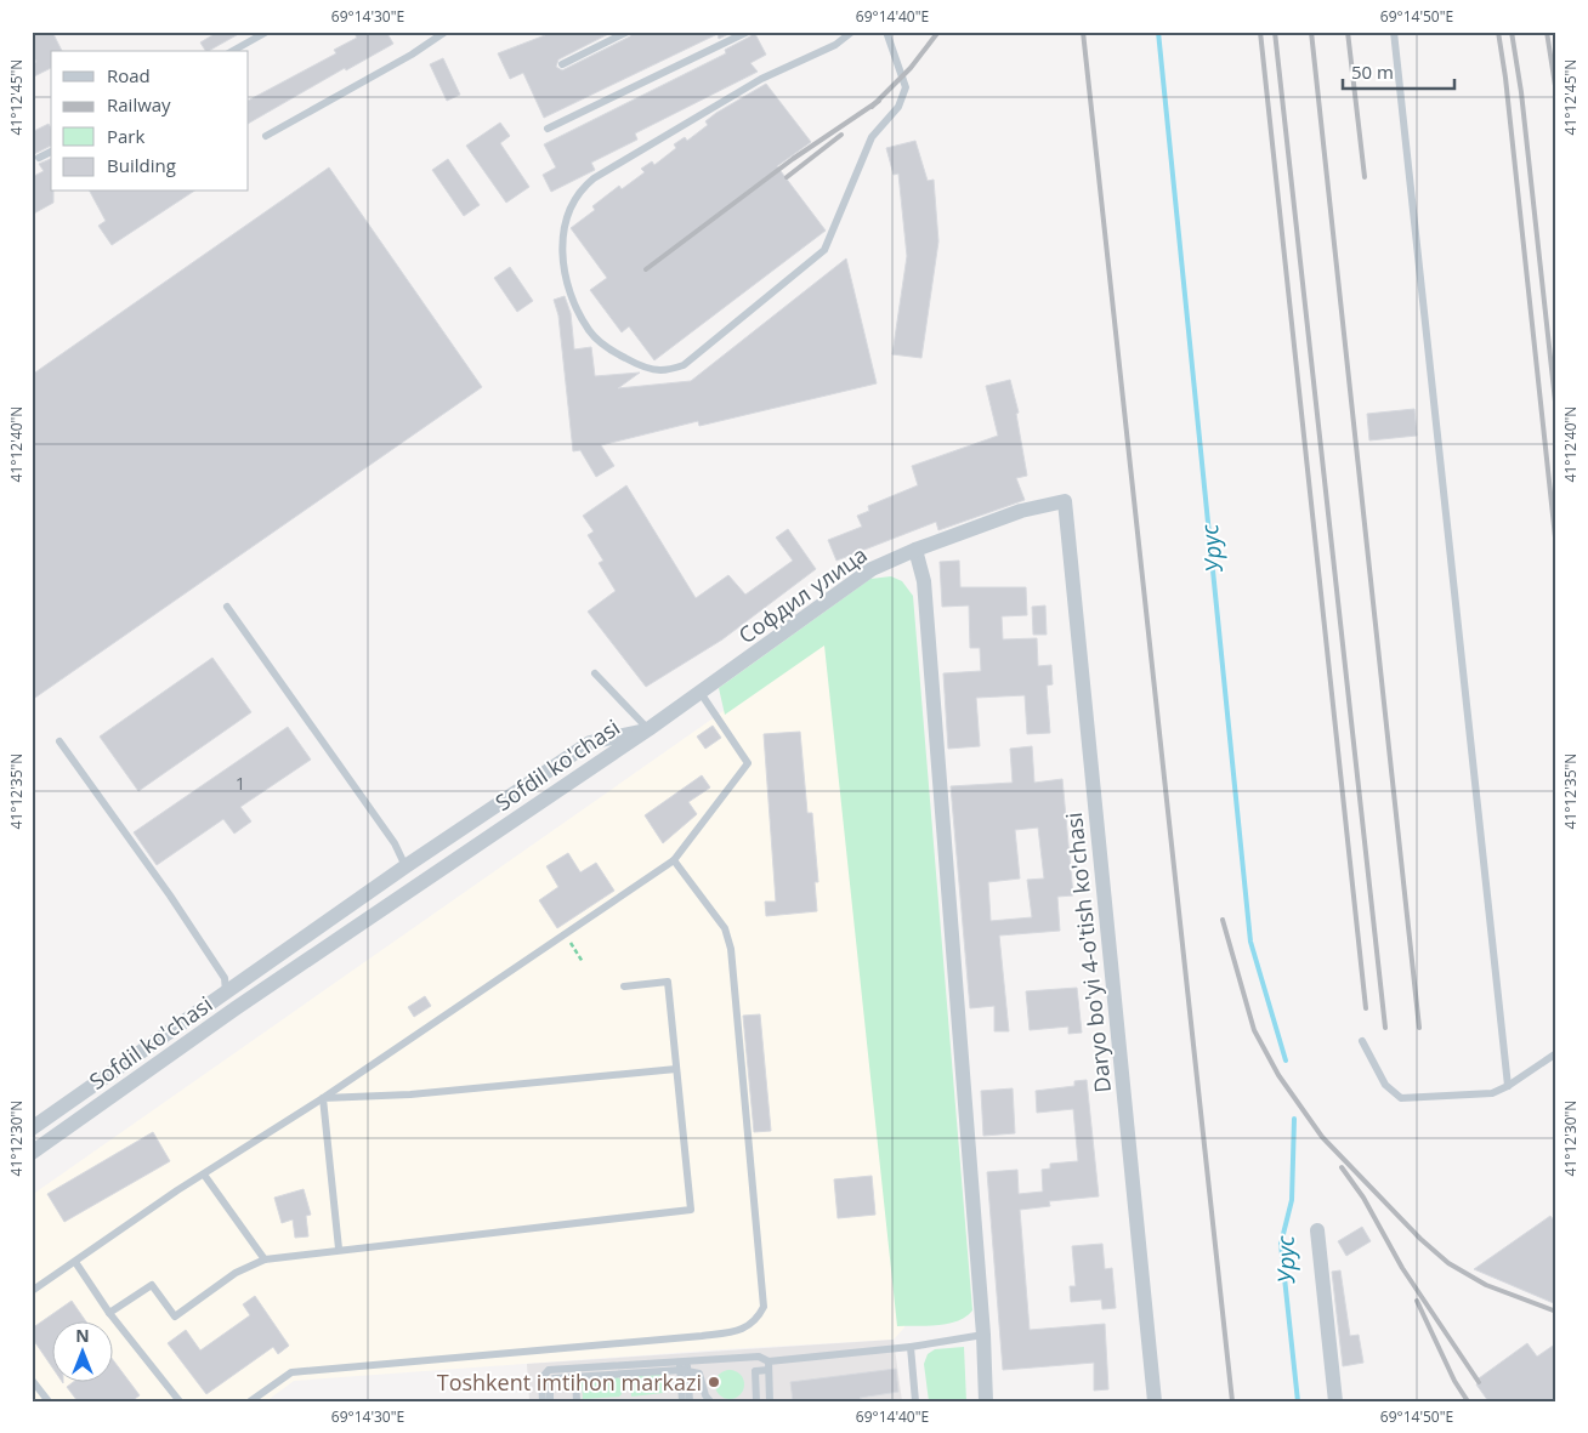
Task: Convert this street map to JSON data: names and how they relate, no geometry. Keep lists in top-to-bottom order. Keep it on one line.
{"streets":{"street":["Софдил улица","Sofdil ko'chasi","Daryo bo'yi 4-o'tish ko'chasi"]},"crossings":[["Софдил улица","Sofdil ko'chasi"],["Софдил улица","Daryo bo'yi 4-o'tish ko'chasi"]],"water":["Урус"],"places":["Toshkent imtihon markazi"],"house_numbers":["1"],"legend":["Road","Railway","Park","Building"],"scale_bar":"50 m","north":"top","coordinates":["69°14'30\"E","69°14'40\"E","69°14'50\"E","41°12'45\"N","41°12'40\"N","41°12'35\"N","41°12'30\"N"]}
